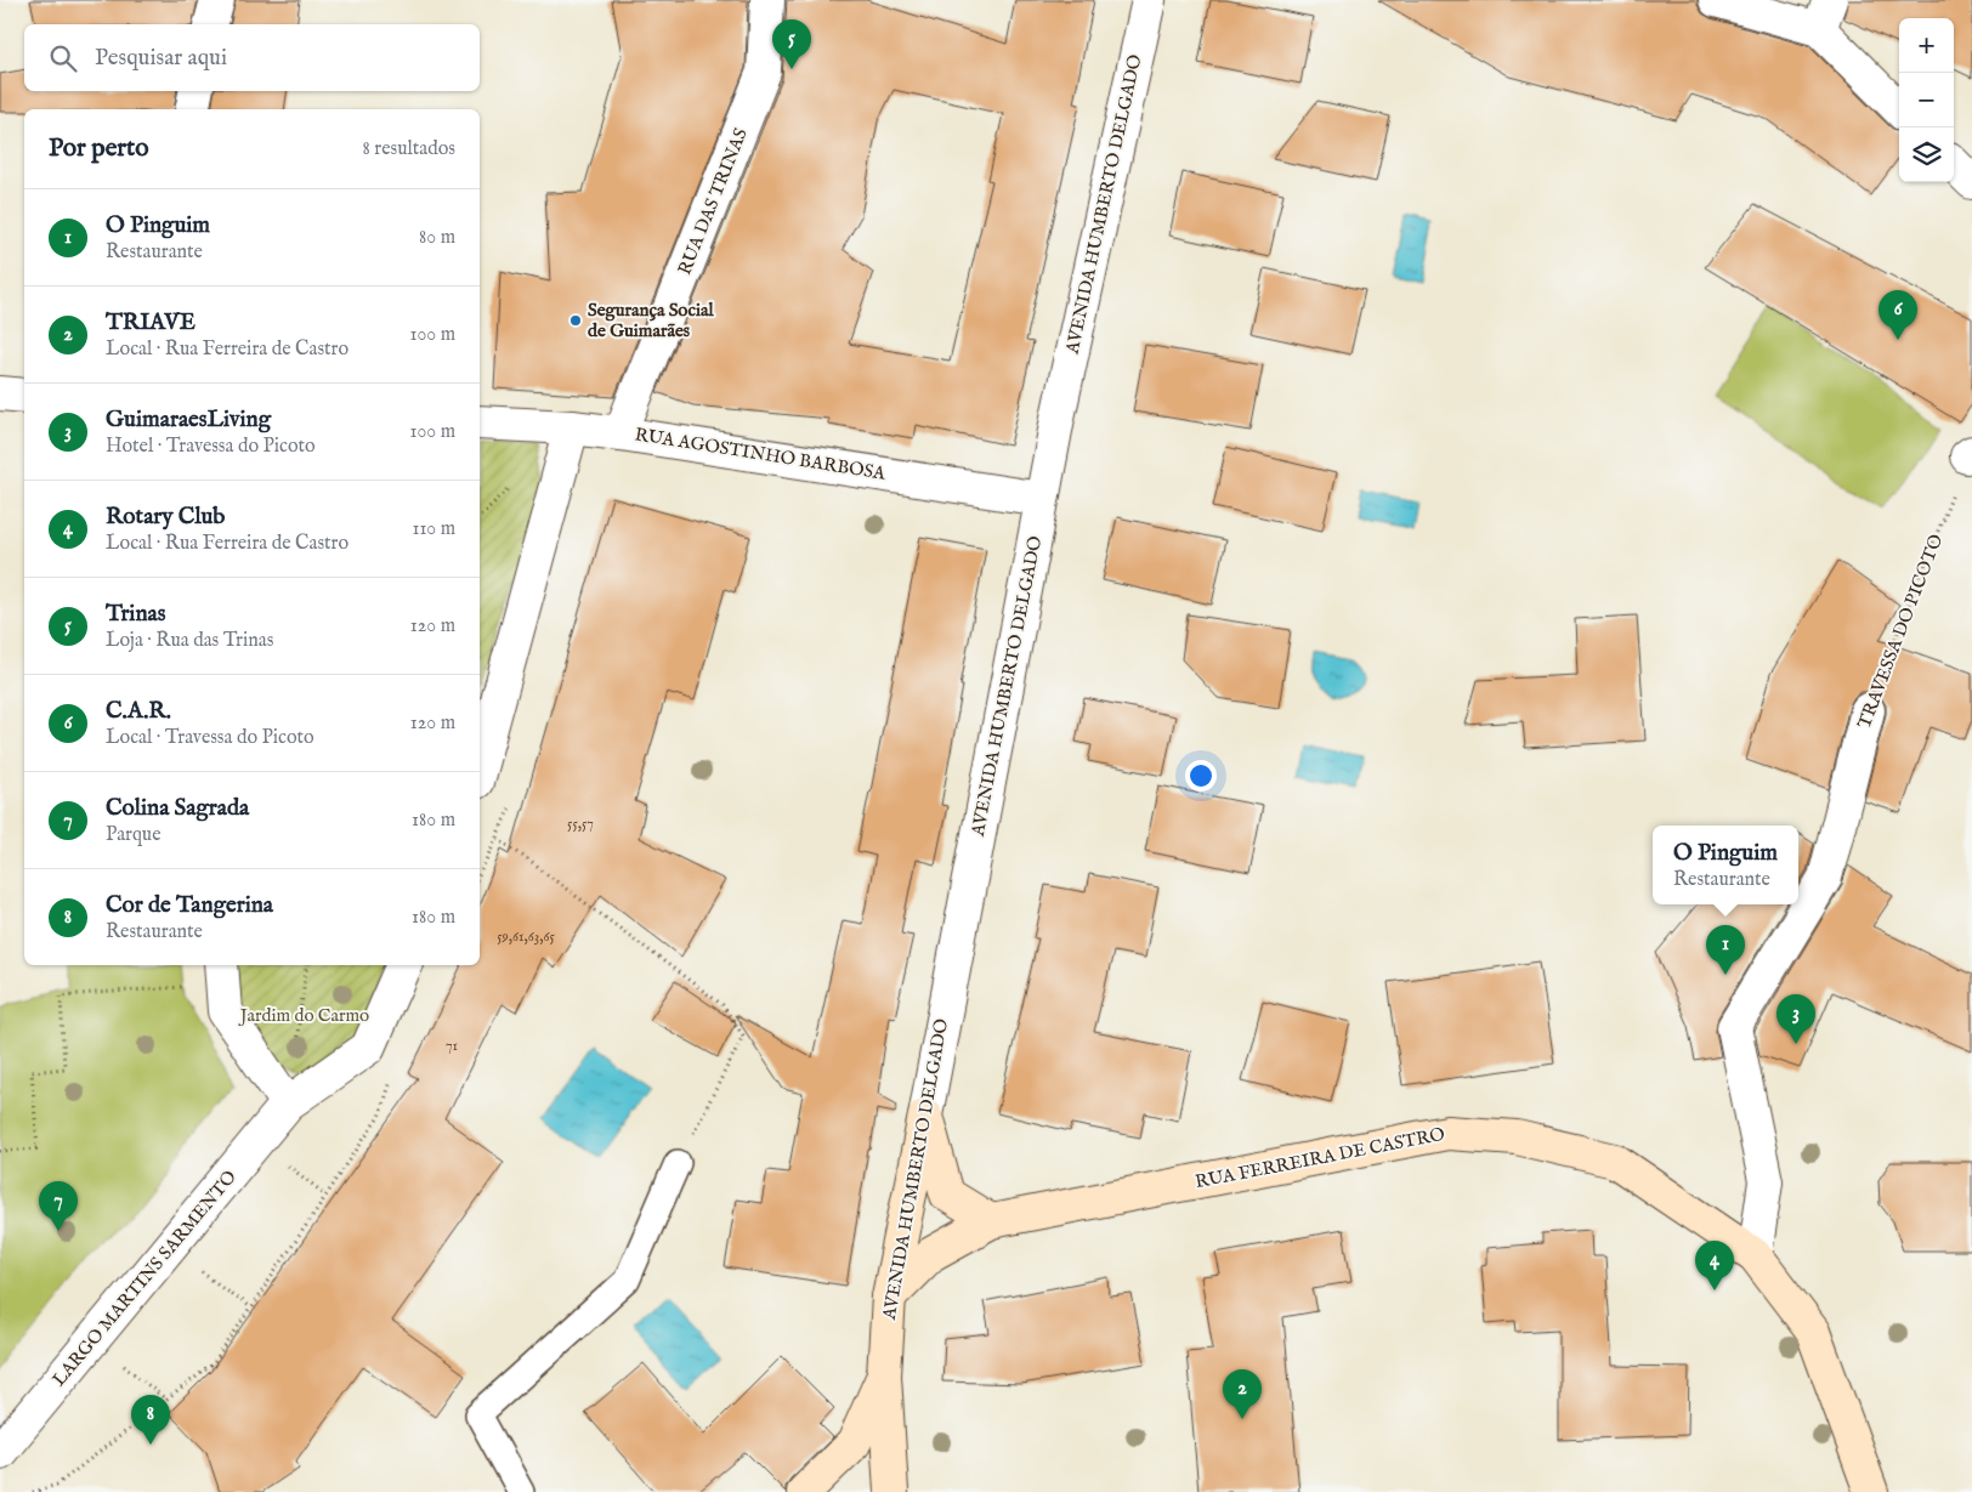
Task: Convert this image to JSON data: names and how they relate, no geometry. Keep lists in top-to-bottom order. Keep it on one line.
{"streets":{"street":["RUA DAS TRINAS","AVENIDA HUMBERTO DELGADO","RUA AGOSTINHO BARBOSA","TRAVESSA DO PICOTO","RUA FERREIRA DE CASTRO","LARGO MARTINS SARMENTO"]},"crossings":[["RUA DAS TRINAS","RUA AGOSTINHO BARBOSA"],["AVENIDA HUMBERTO DELGADO","RUA AGOSTINHO BARBOSA"],["AVENIDA HUMBERTO DELGADO","RUA FERREIRA DE CASTRO"],["TRAVESSA DO PICOTO","RUA FERREIRA DE CASTRO"]],"parks":["Jardim do Carmo"],"places":["Segurança Social de Guimarães"],"house_numbers":["55,57","59,61,63,65","71"],"page":{"map_buttons":["+","−"],"pins":["5","6","1","3","7","4","2","8"],"search":"Pesquisar aqui","heading":["Por perto","8 resultados"],"list":[{"mark":"1","name":"O Pinguim","note":"Restaurante","value":"80 m"},{"mark":"2","name":"TRIAVE","note":"Local · Rua Ferreira de Castro","value":"100 m"},{"mark":"3","name":"GuimaraesLiving","note":"Hotel · Travessa do Picoto","value":"100 m"},{"mark":"4","name":"Rotary Club","note":"Local · Rua Ferreira de Castro","value":"110 m"},{"mark":"5","name":"Trinas","note":"Loja · Rua das Trinas","value":"120 m"},{"mark":"6","name":"C.A.R.","note":"Local · Travessa do Picoto","value":"120 m"},{"mark":"7","name":"Colina Sagrada","note":"Parque","value":"180 m"},{"mark":"8","name":"Cor de Tangerina","note":"Restaurante","value":"180 m"}],"popup":["O Pinguim","Restaurante"]}}
